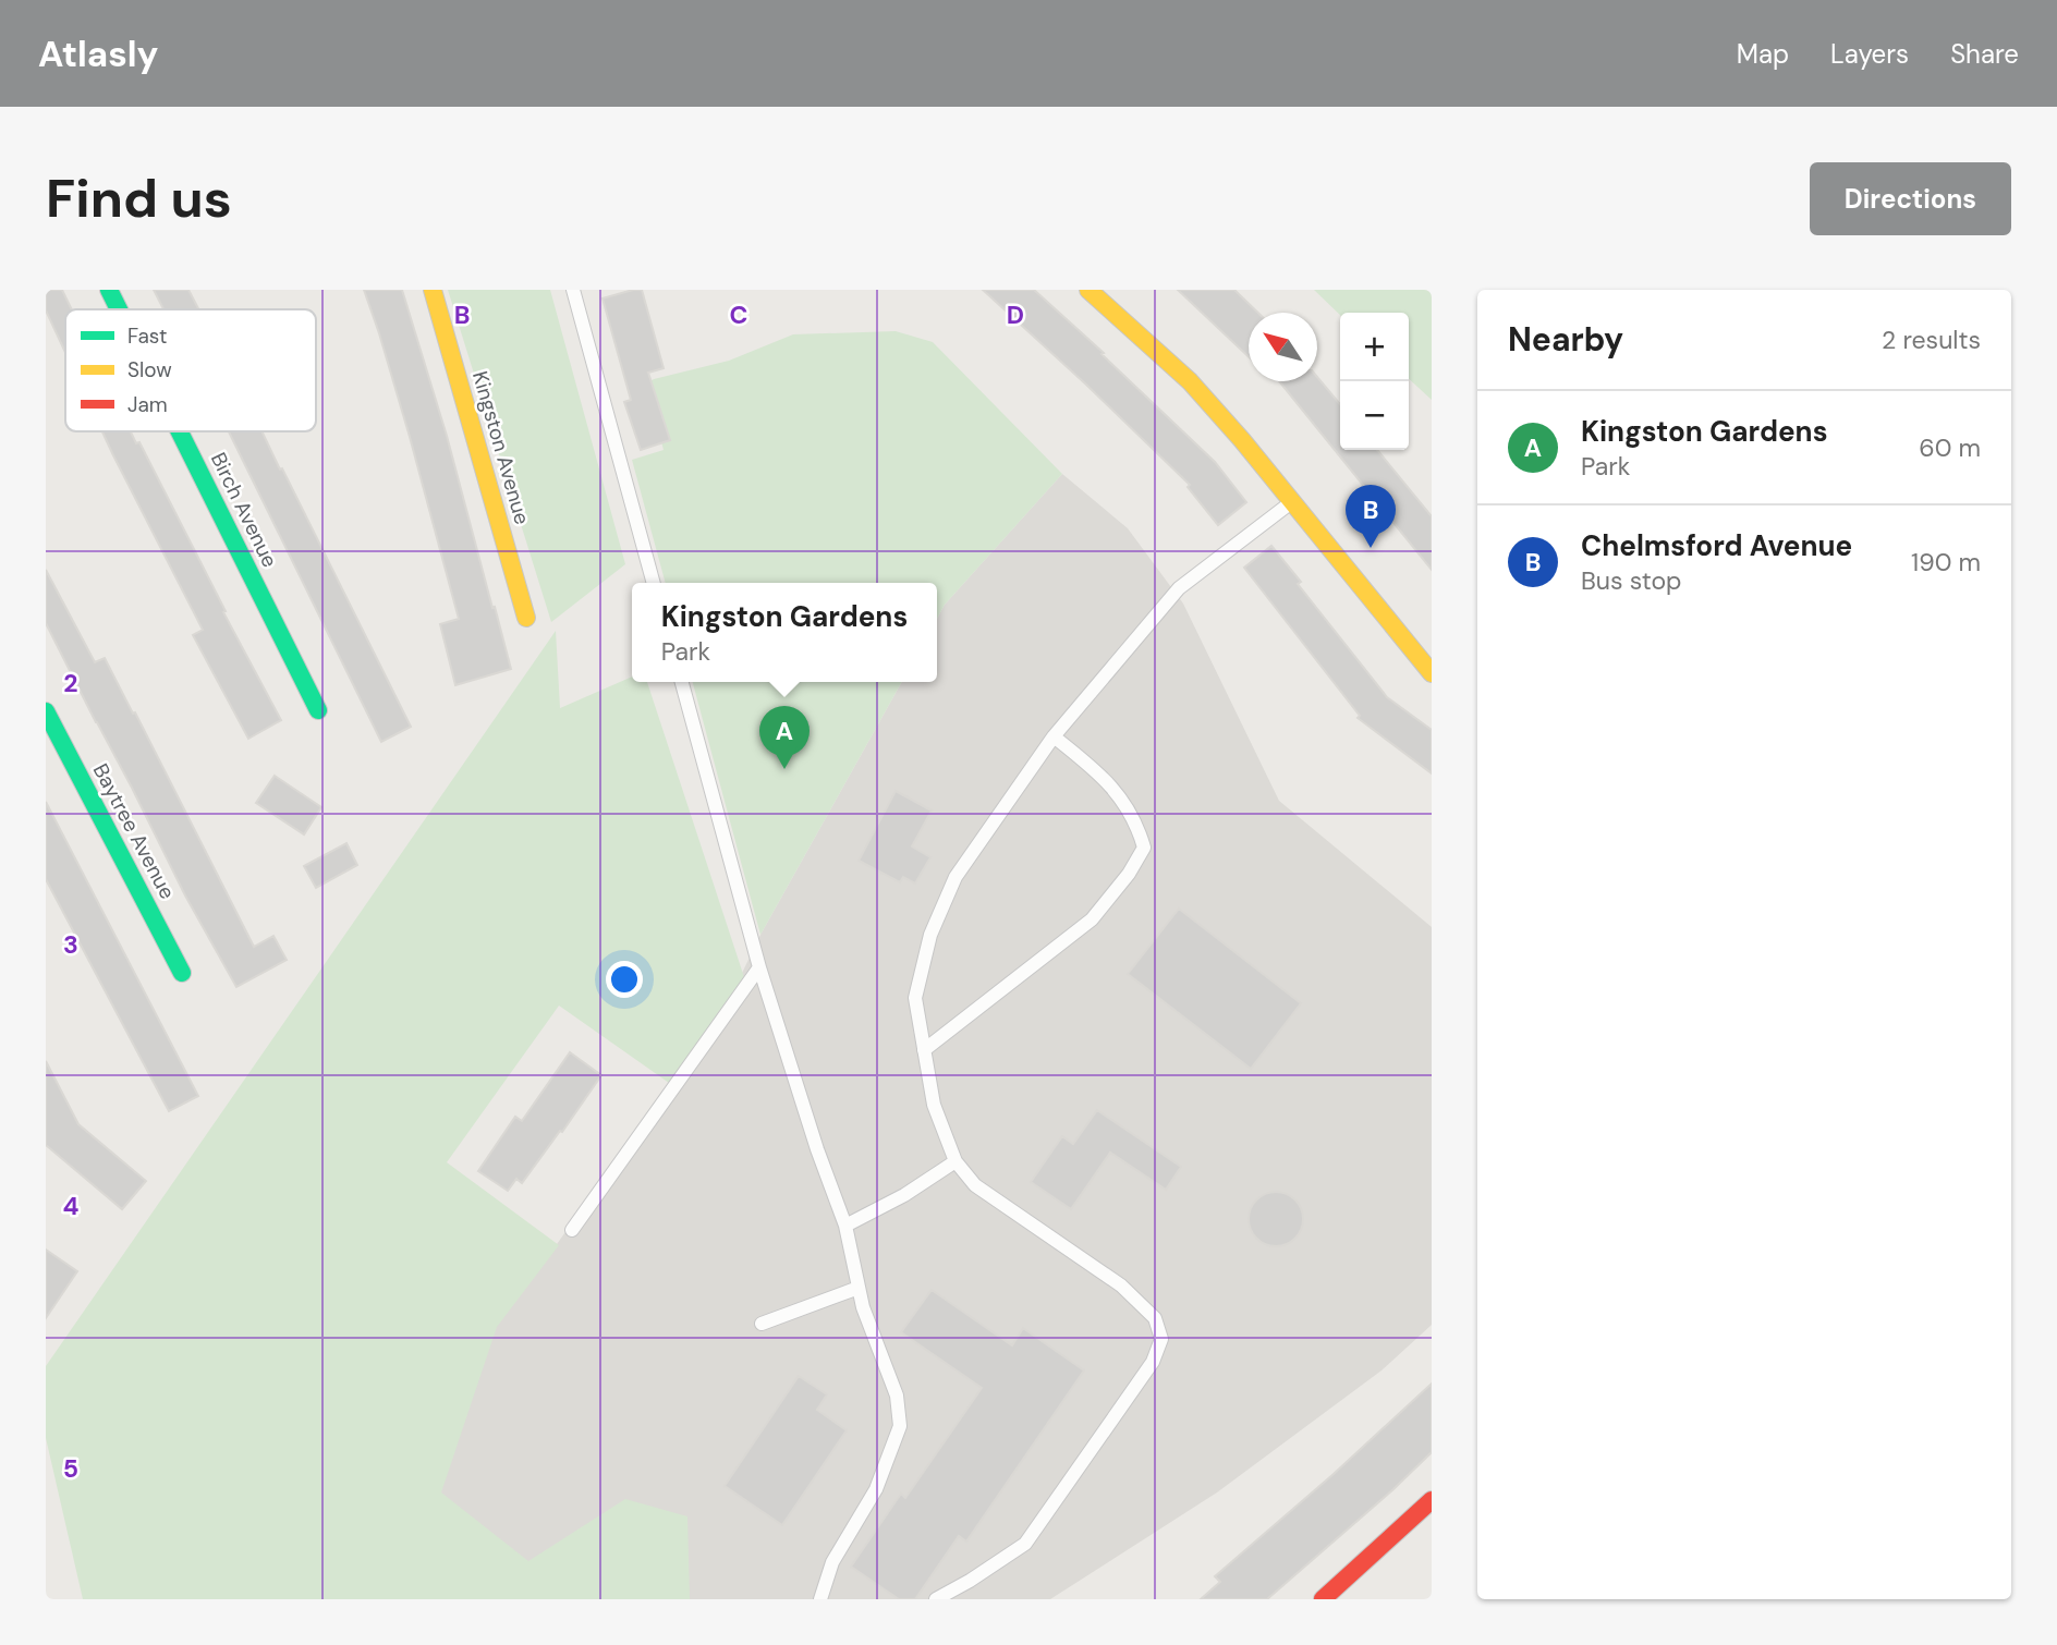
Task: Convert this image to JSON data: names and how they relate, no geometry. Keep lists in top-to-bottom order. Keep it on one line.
{"streets":{"street":["Kingston Avenue","Birch Avenue","Baytree Avenue"]},"legend":["Fast","Slow","Jam"],"north":"top left","page":{"header":"Atlasly","nav":["Map","Layers","Share"],"buttons":"Directions","title":"Find us","heading":["Nearby","2 results"],"map_buttons":["+","−"],"list":[{"mark":"A","name":"Kingston Gardens","note":"Park","value":"60 m"},{"mark":"B","name":"Chelmsford Avenue","note":"Bus stop","value":"190 m"}],"pins":["B","A"],"popup":["Kingston Gardens","Park"]},"grid":{"columns":["B","C","D"],"rows":["2","3","4","5"]}}
